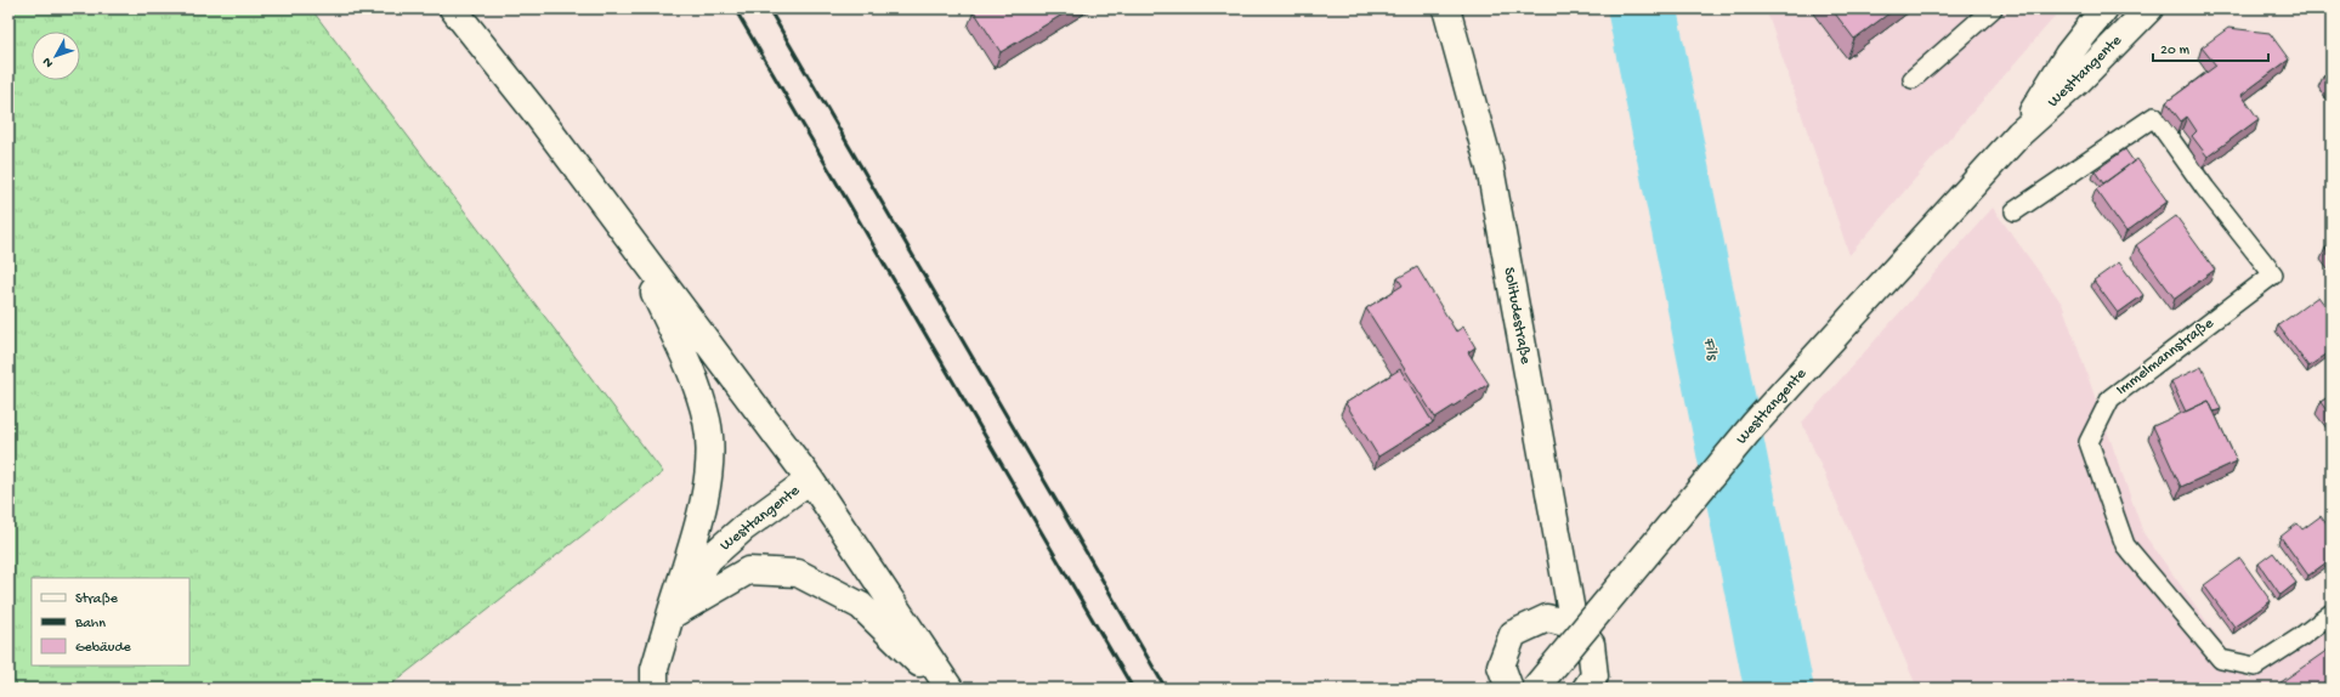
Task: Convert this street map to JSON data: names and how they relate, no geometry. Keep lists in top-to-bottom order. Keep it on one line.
{"streets":{"main road":["Westtangente","Solitudestraße"],"lane":["Immelmannstraße"]},"water":["Fils"],"legend":["Straße","Bahn","Gebäude"],"scale_bar":"20 m","north":"bottom left"}
